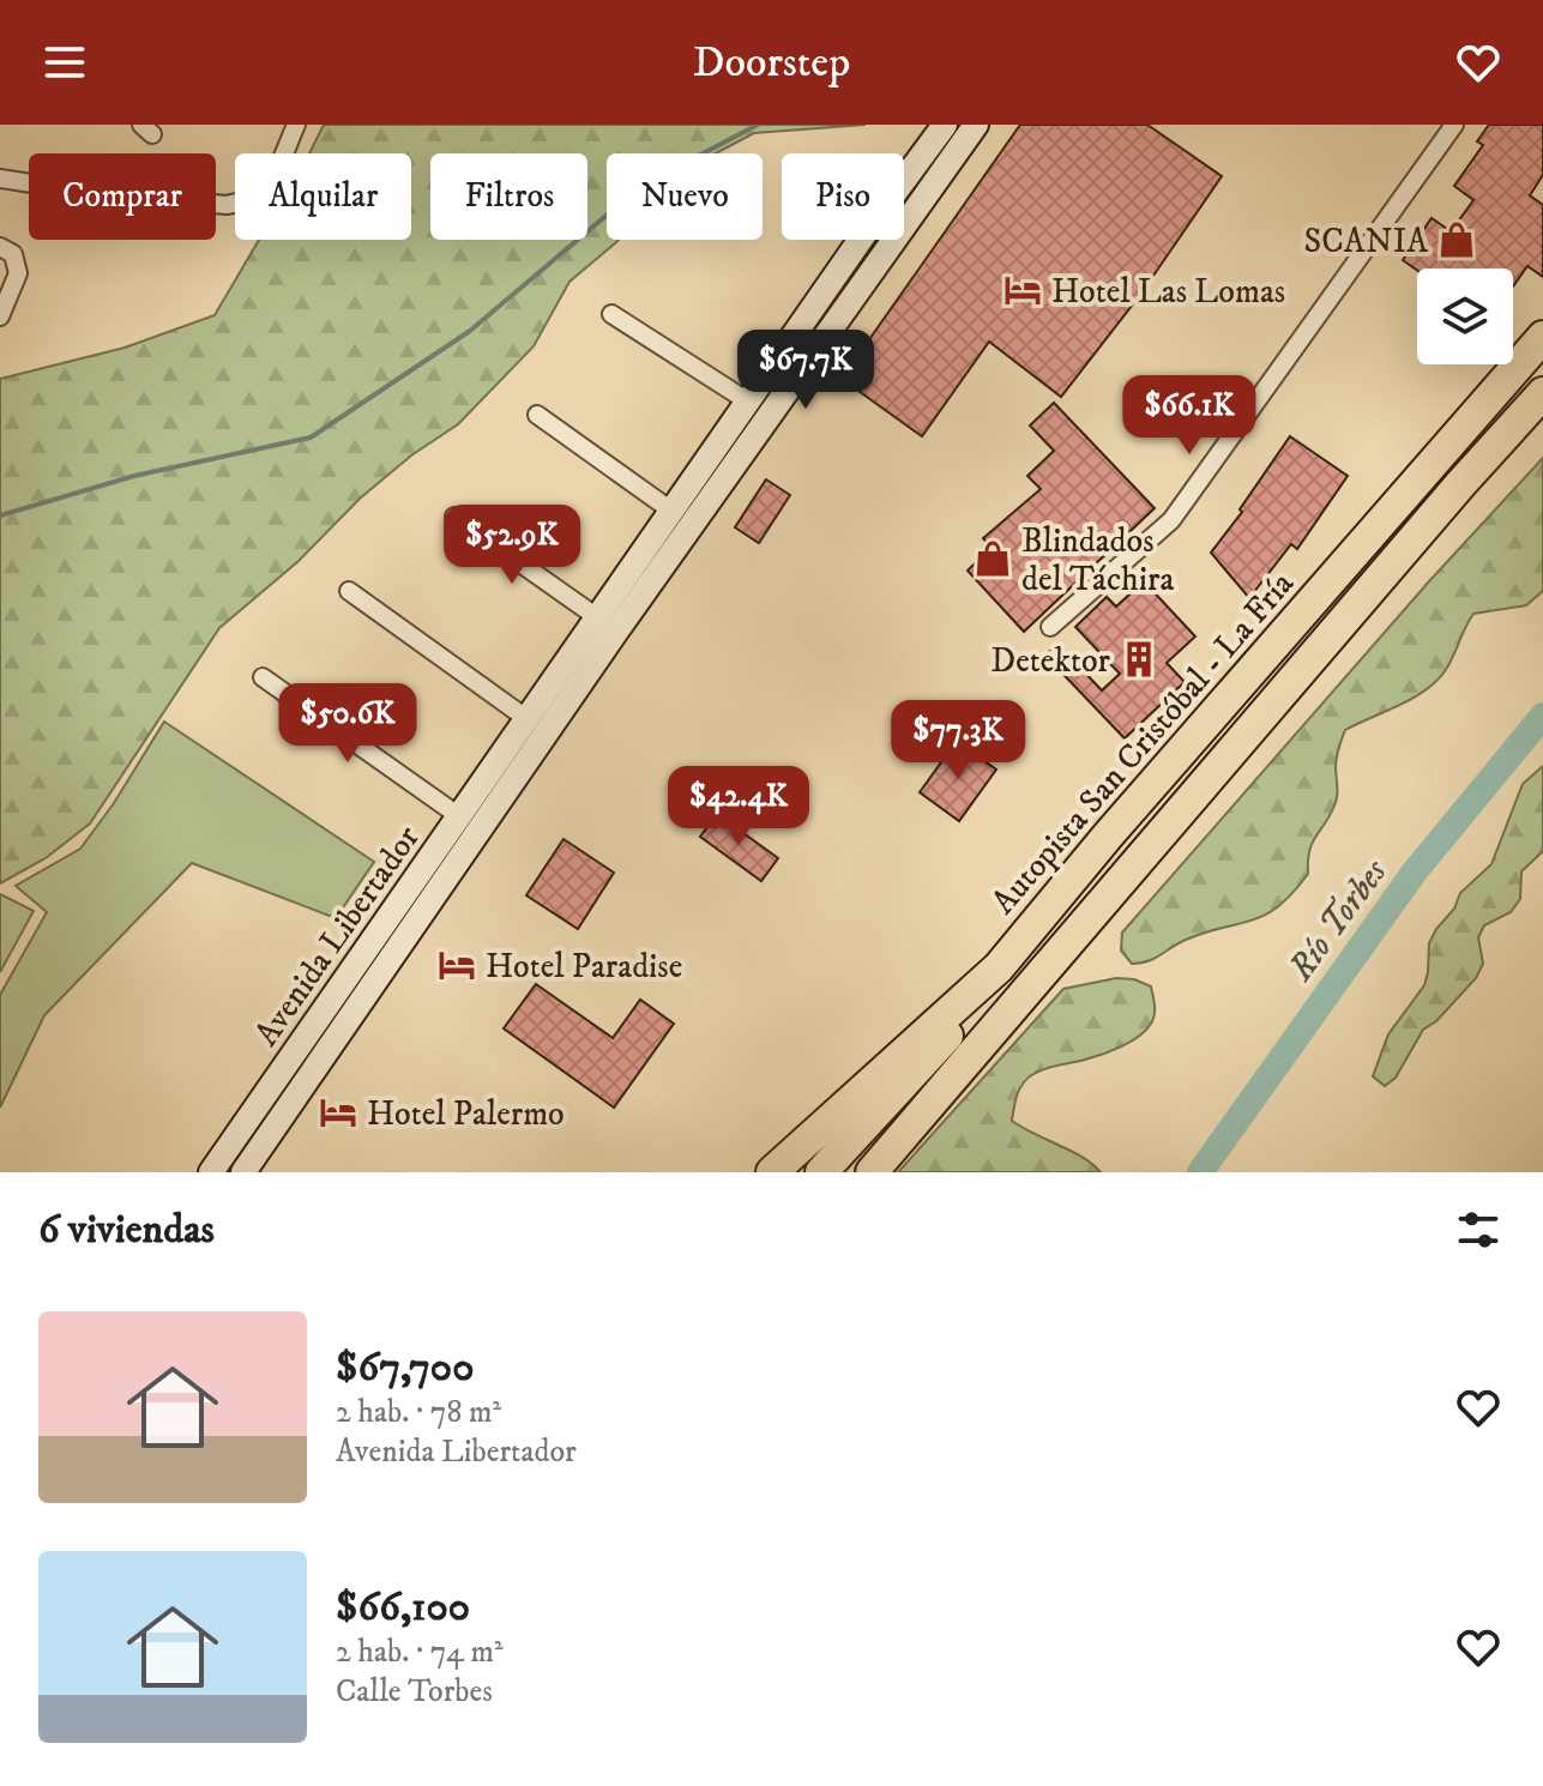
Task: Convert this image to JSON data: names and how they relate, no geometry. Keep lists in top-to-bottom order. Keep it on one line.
{"streets":{"highway":["Autopista San Cristóbal - La Fría"],"main road":["Avenida Libertador"]},"water":["Río Torbes"],"places":{"shop":["SCANIA","Blindados del Táchira"],"hotel":["Hotel Las Lomas","Hotel Paradise","Hotel Palermo"],"building":["Detektor"]},"page":{"header":"Doorstep","chip":["Comprar","Alquilar","Filtros","Nuevo","Piso"],"price":["$67.7K","$66.1K","$52.9K","$50.6K","$77.3K","$42.4K"],"heading":"6 viviendas","list":[{"name":"$67,700","note":"2 hab. · 78 m² · Avenida Libertador"},{"name":"$66,100","note":"2 hab. · 74 m² · Calle Torbes"}]}}
